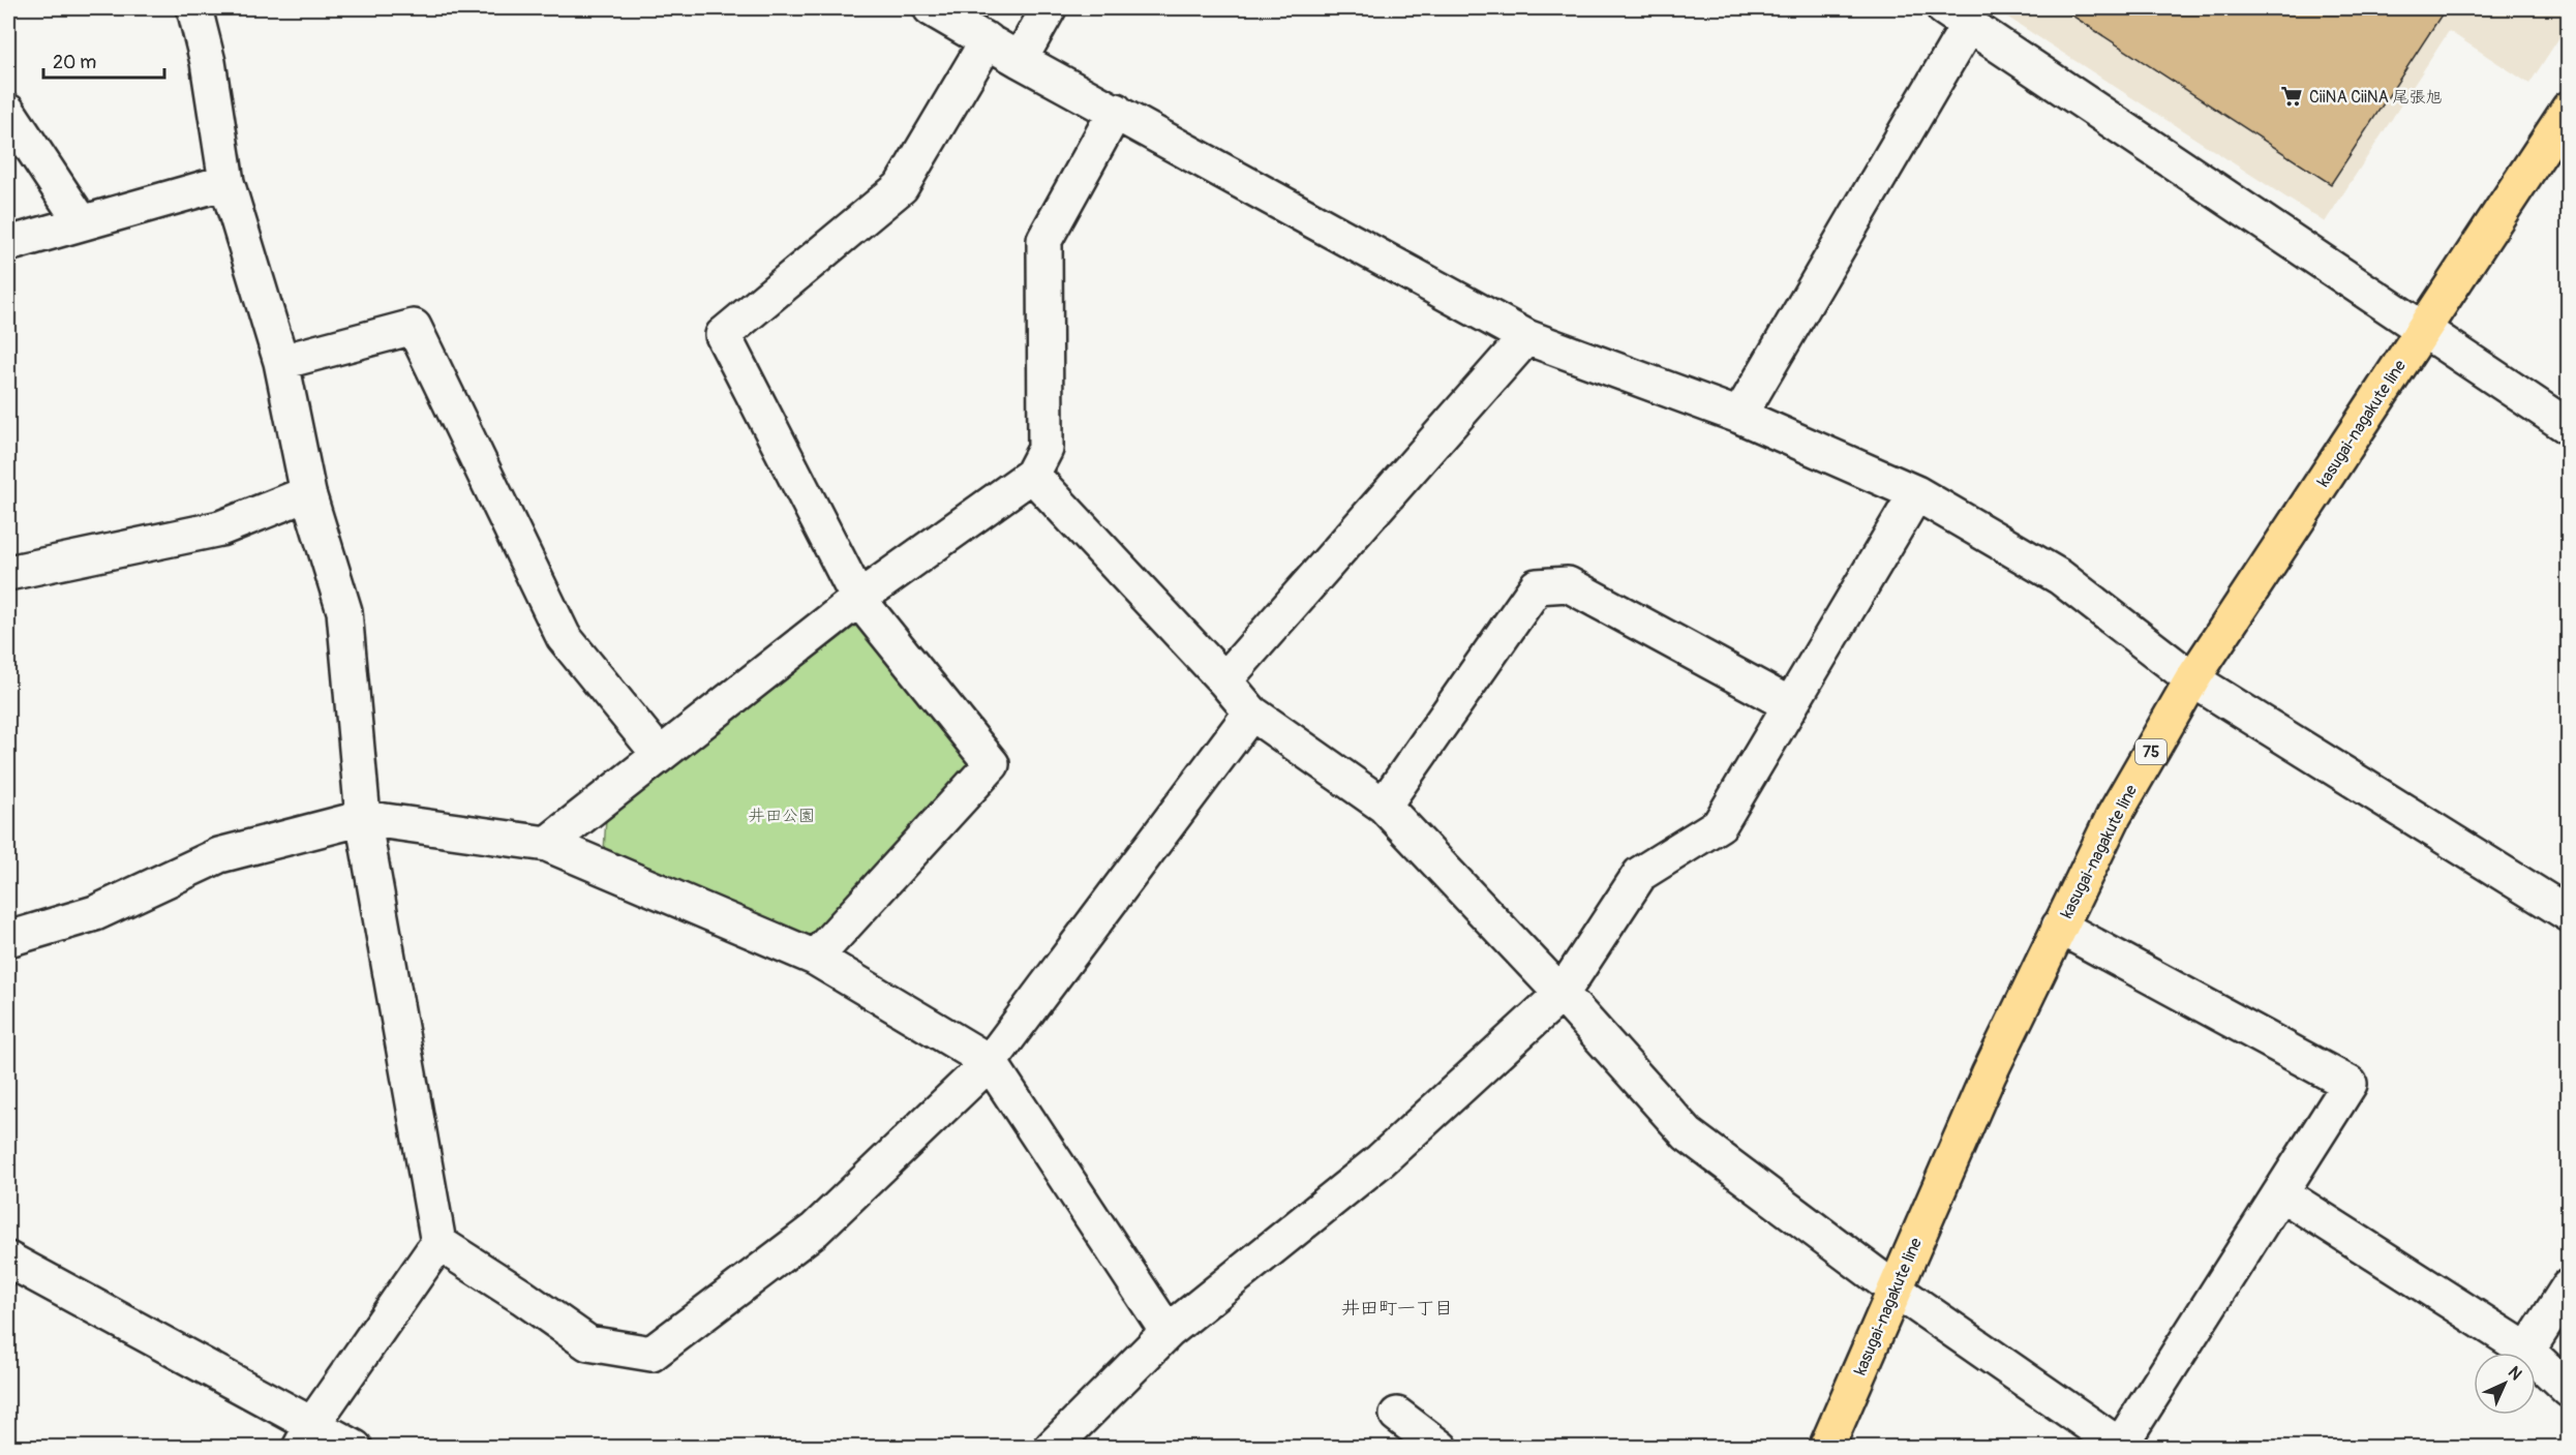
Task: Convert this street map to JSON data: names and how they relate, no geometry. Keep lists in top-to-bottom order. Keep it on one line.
{"streets":{"main road":["kasugai-nagakute line","75"]},"districts":["井田町一丁目"],"parks":["井田公園"],"places":{"supermarket":["CiiNA CiiNA 尾張旭"]},"scale_bar":"20 m","north":"top right"}
